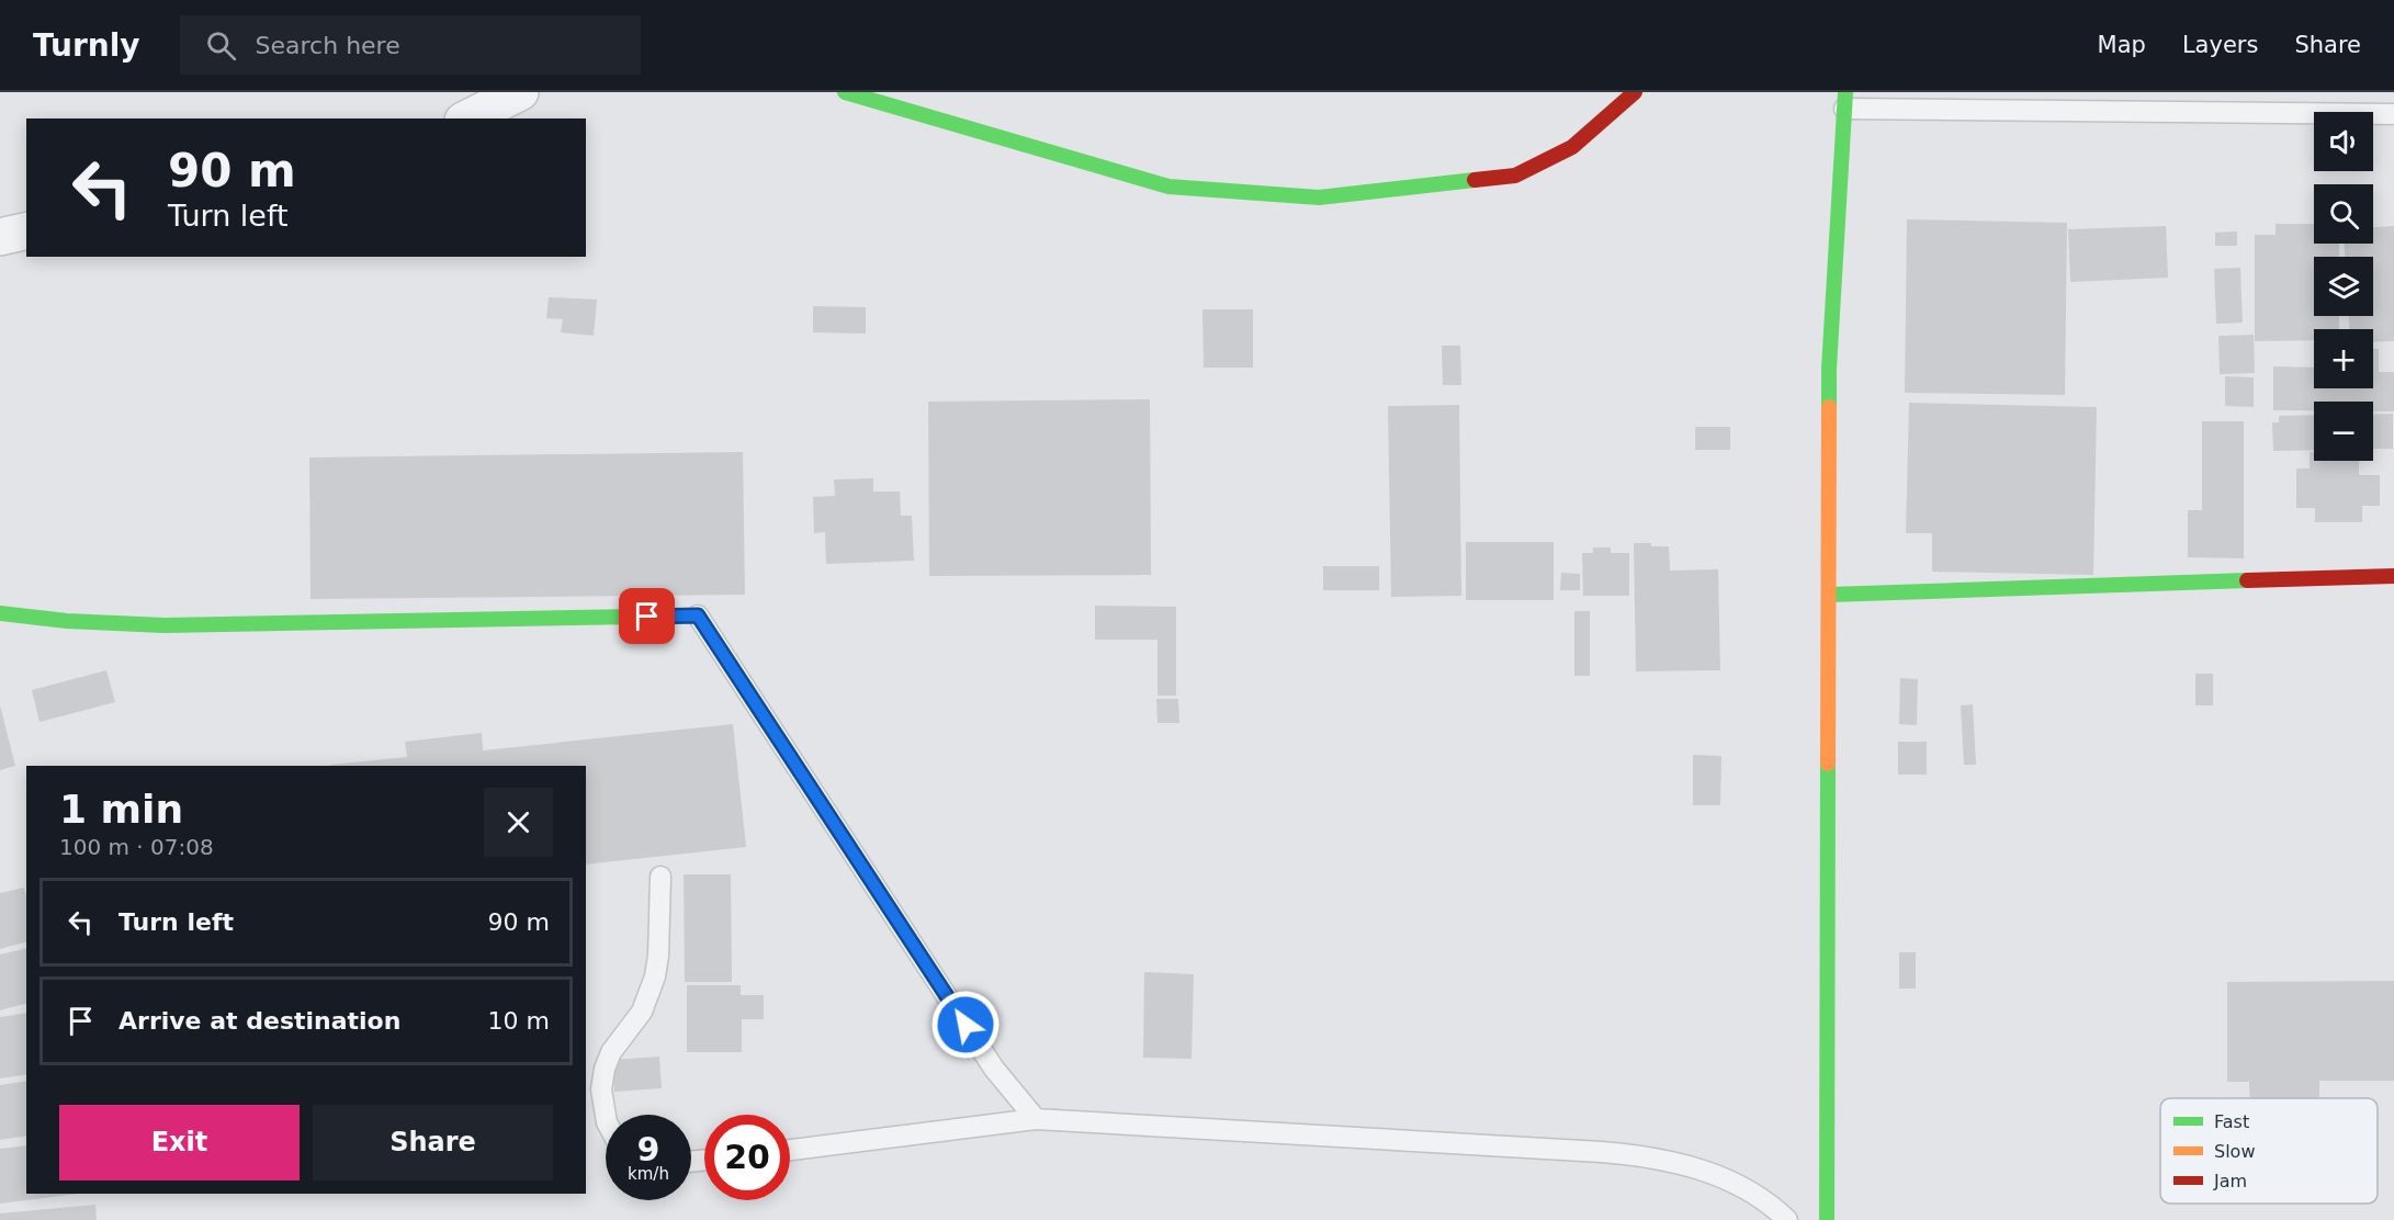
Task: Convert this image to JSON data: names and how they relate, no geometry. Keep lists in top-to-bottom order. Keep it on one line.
{"legend":["Fast","Slow","Jam"],"page":{"header":"Turnly","search":"Search here","nav":["Map","Layers","Share"],"map_buttons":["+","−"],"turn":["90 m","Turn left"],"heading":["1 min","100 m · 07:08"],"list":[{"name":"Turn left","value":"90 m"},{"name":"Arrive at destination","value":"10 m"}],"buttons":["Exit","Share"],"speed":"9 km/h","limit":"20"}}
